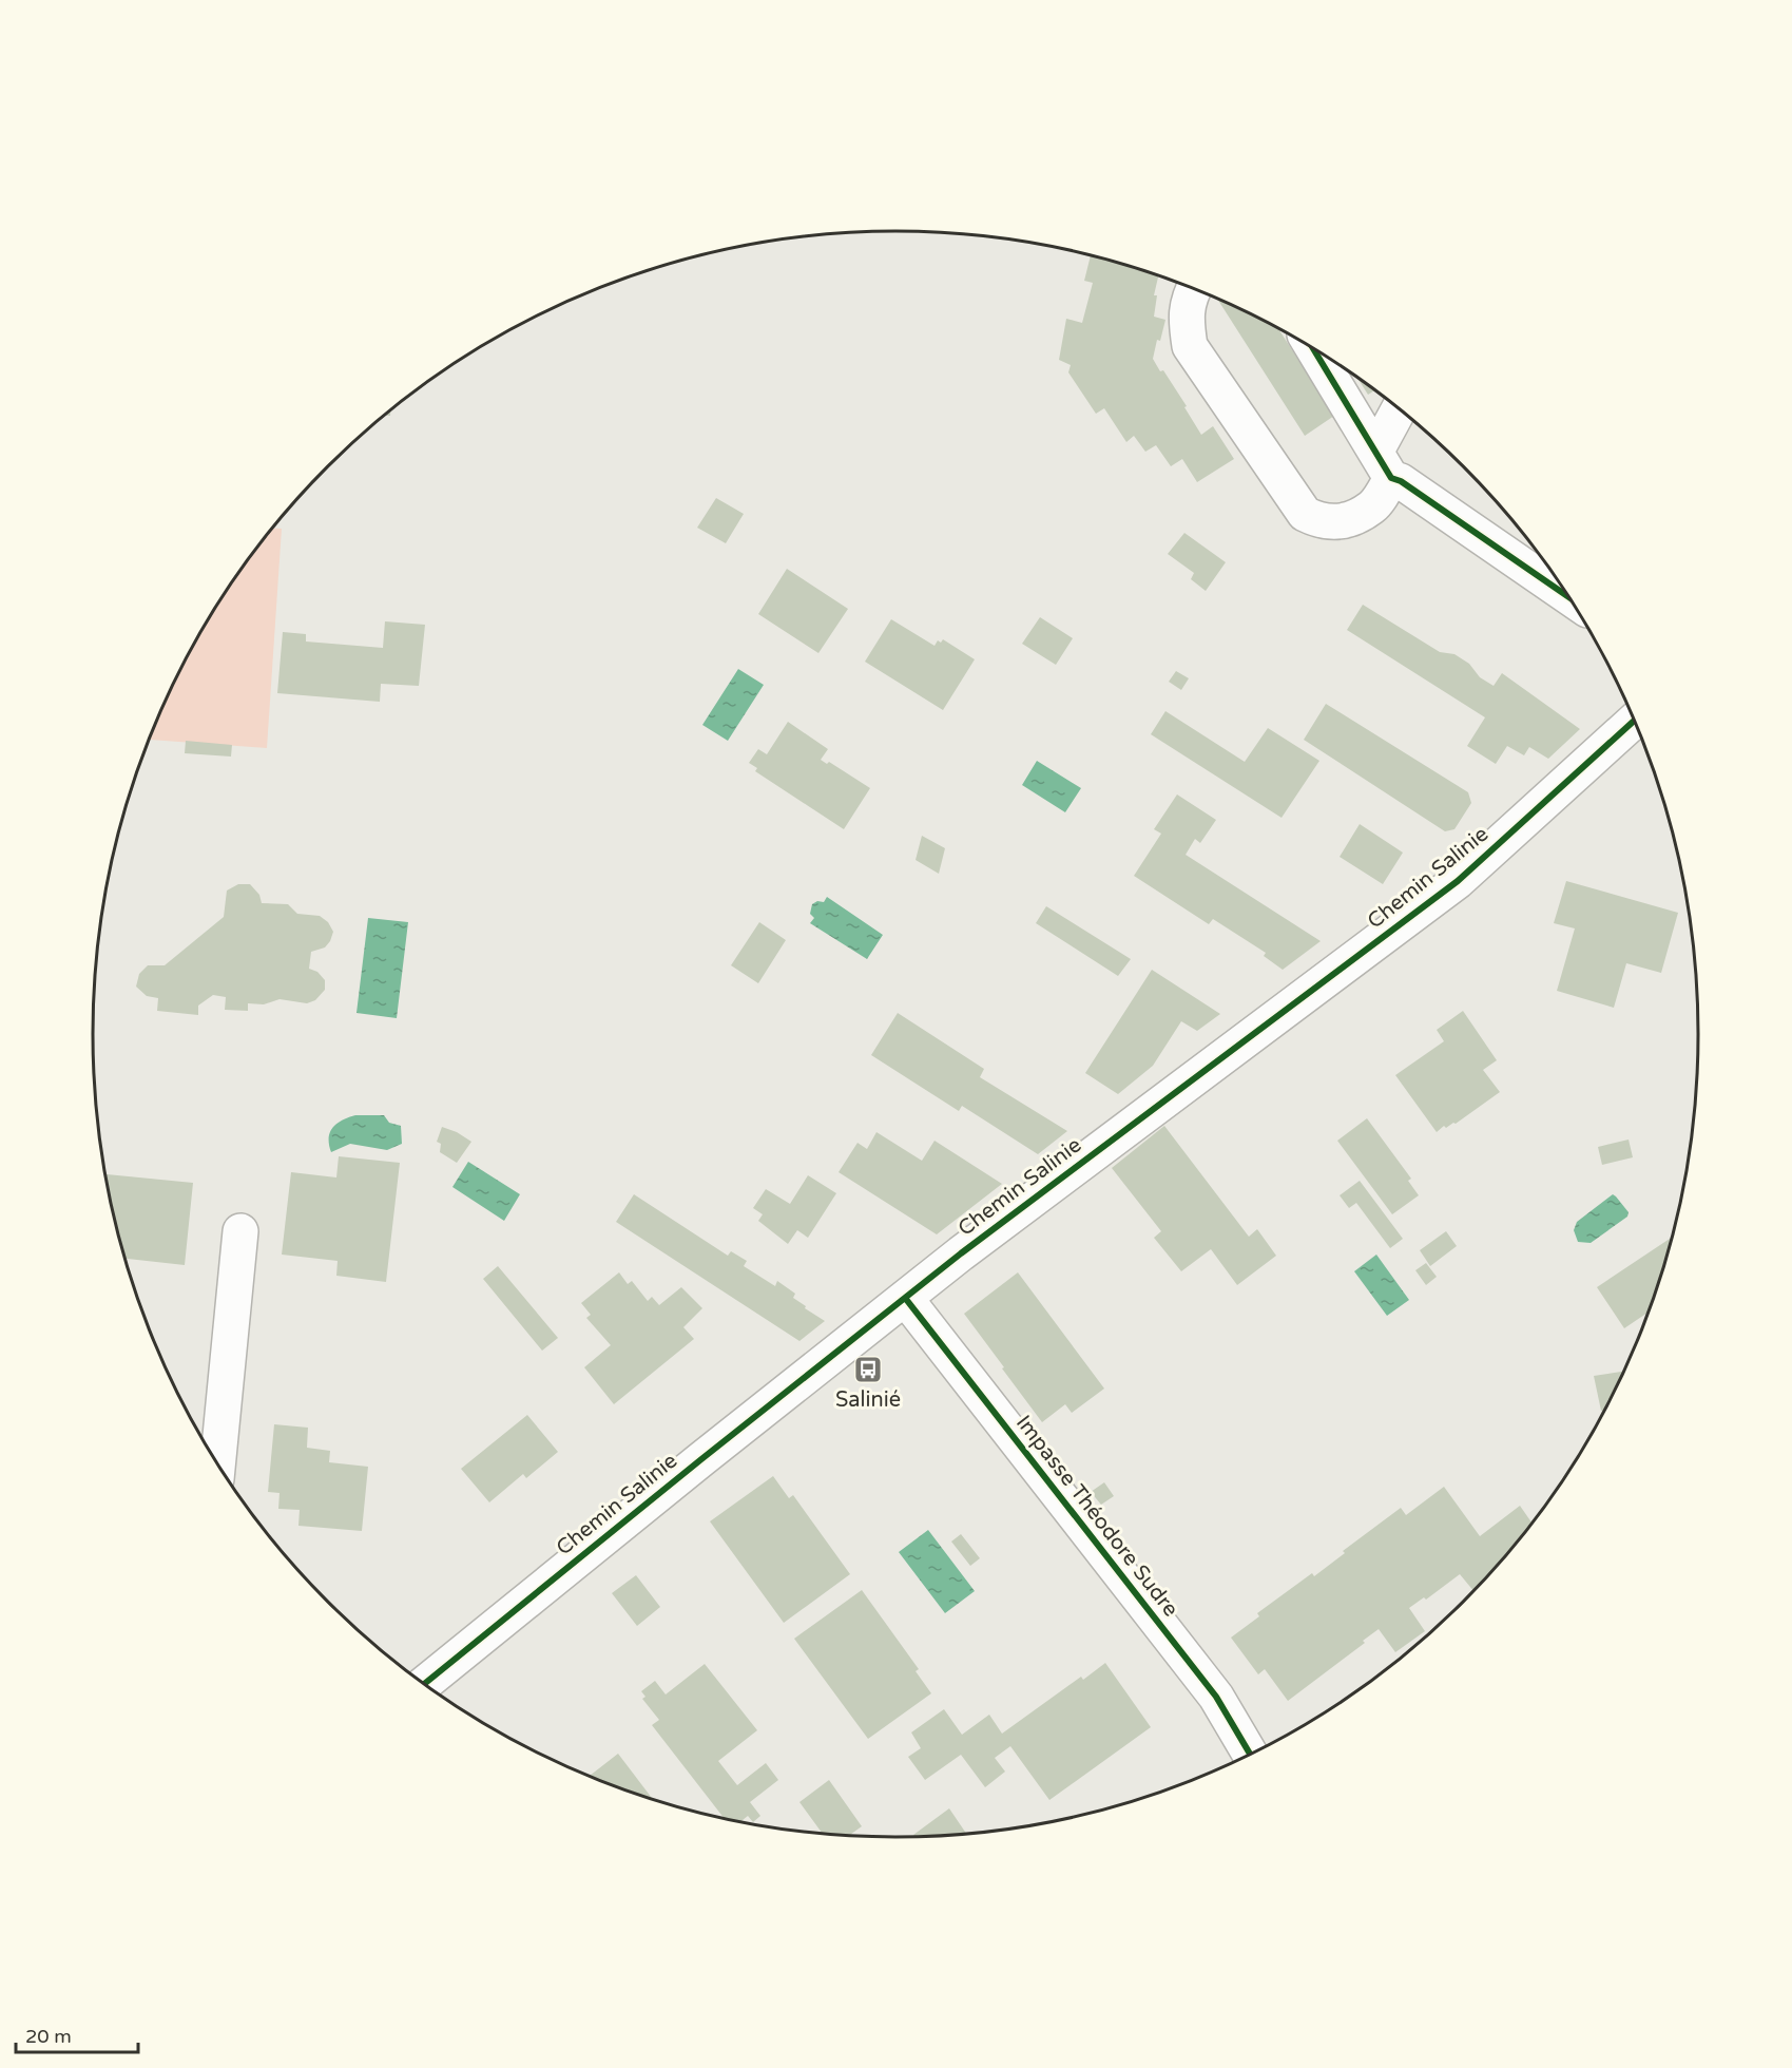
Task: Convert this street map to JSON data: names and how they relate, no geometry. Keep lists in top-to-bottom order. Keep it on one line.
{"streets":{"street":["Chemin Salinie","Impasse Théodore Sudre"]},"crossings":[["Chemin Salinie","Impasse Théodore Sudre"]],"places":{"bus stop":["Salinié"]},"scale_bar":"20 m"}
